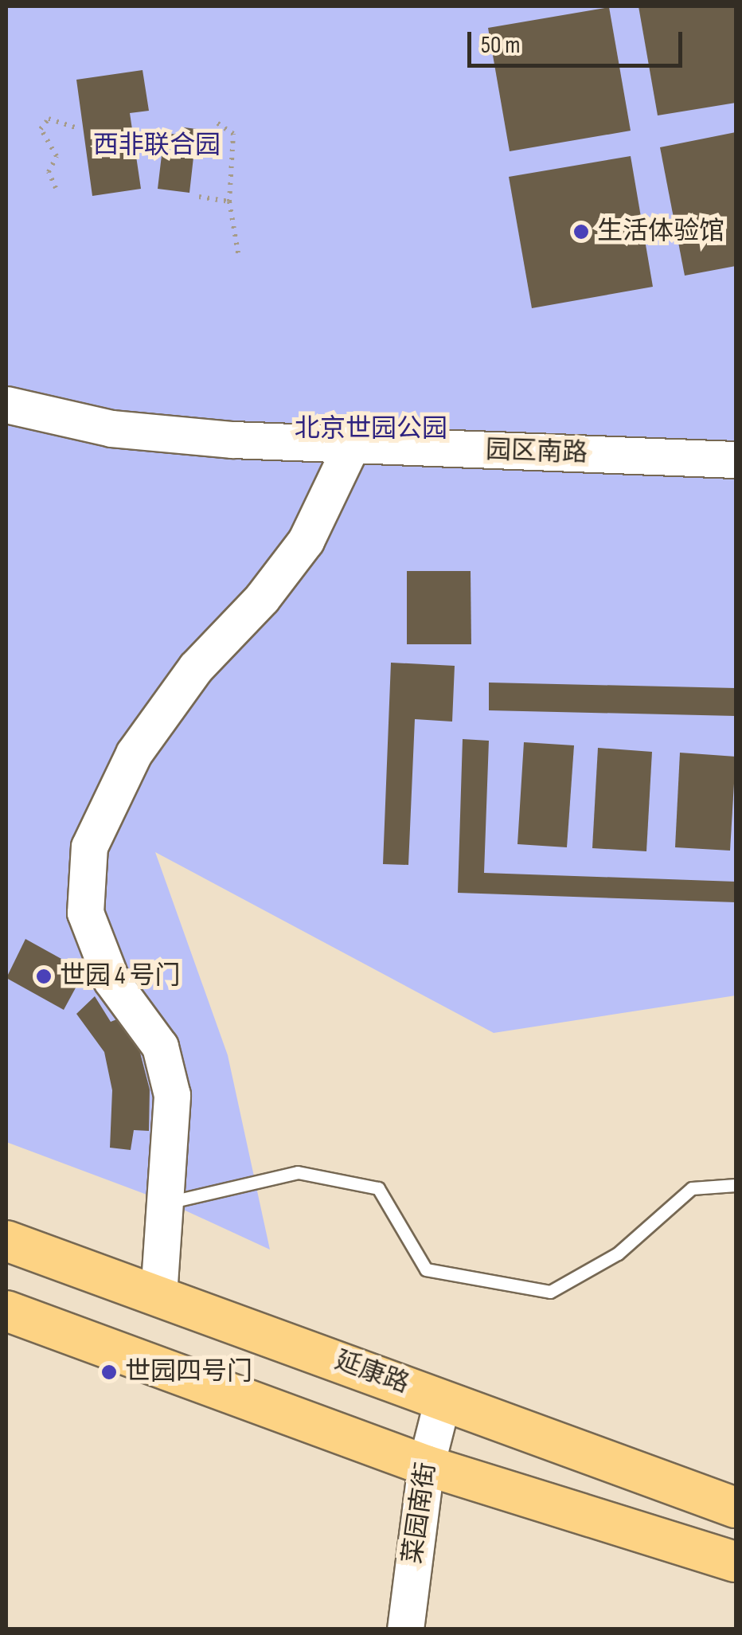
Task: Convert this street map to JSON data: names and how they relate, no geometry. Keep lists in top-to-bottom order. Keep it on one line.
{"streets":{"main road":["延康路"],"street":["园区南路","菜园南街"]},"crossings":[["延康路","菜园南街"]],"parks":["西非联合园","北京世园公园"],"places":["生活体验馆","世园 4 号门","世园四号门"],"scale_bar":"50 m"}
